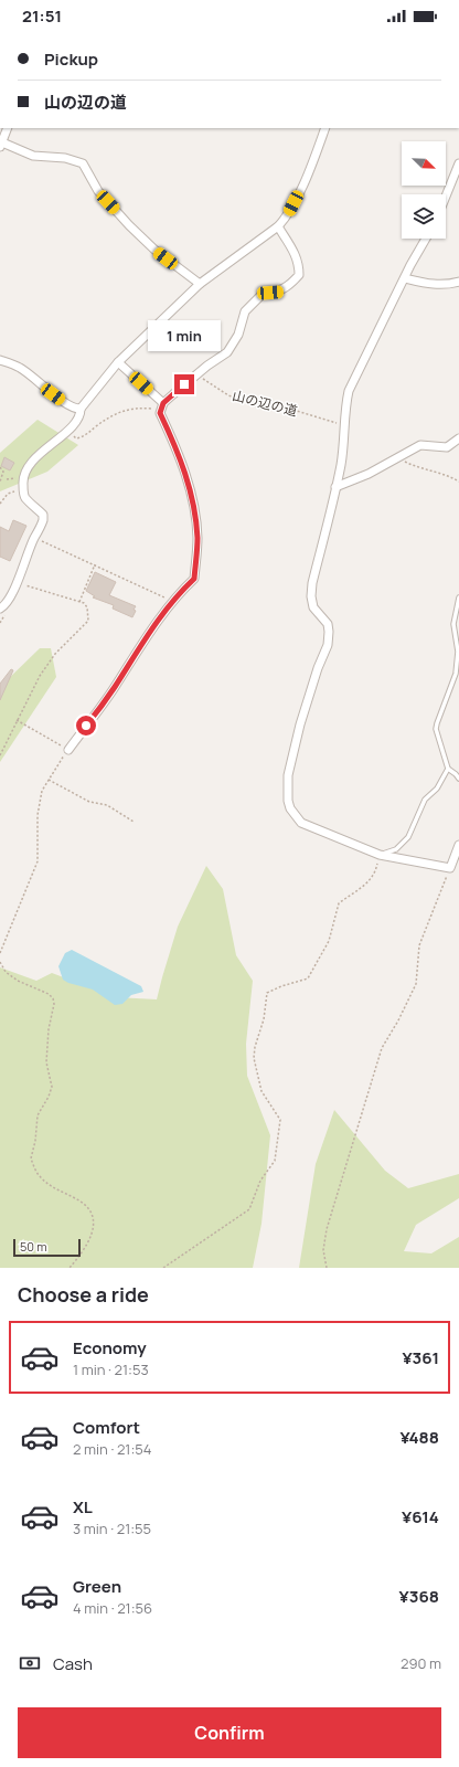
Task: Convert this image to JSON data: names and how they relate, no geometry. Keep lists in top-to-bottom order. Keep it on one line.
{"streets":{"path":["山の辺の道"]},"scale_bar":"50 m","north":"bottom right","page":{"status":"21:51","banner":["Pickup","山の辺の道"],"bubble":"1 min","scale":"50 m","heading":"Choose a ride","list":[{"name":"Economy","note":"1 min · 21:53","value":"¥361"},{"name":"Comfort","note":"2 min · 21:54","value":"¥488"},{"name":"XL","note":"3 min · 21:55","value":"¥614"},{"name":"Green","note":"4 min · 21:56","value":"¥368"}],"pay":["Cash","290 m"],"buttons":"Confirm"}}
